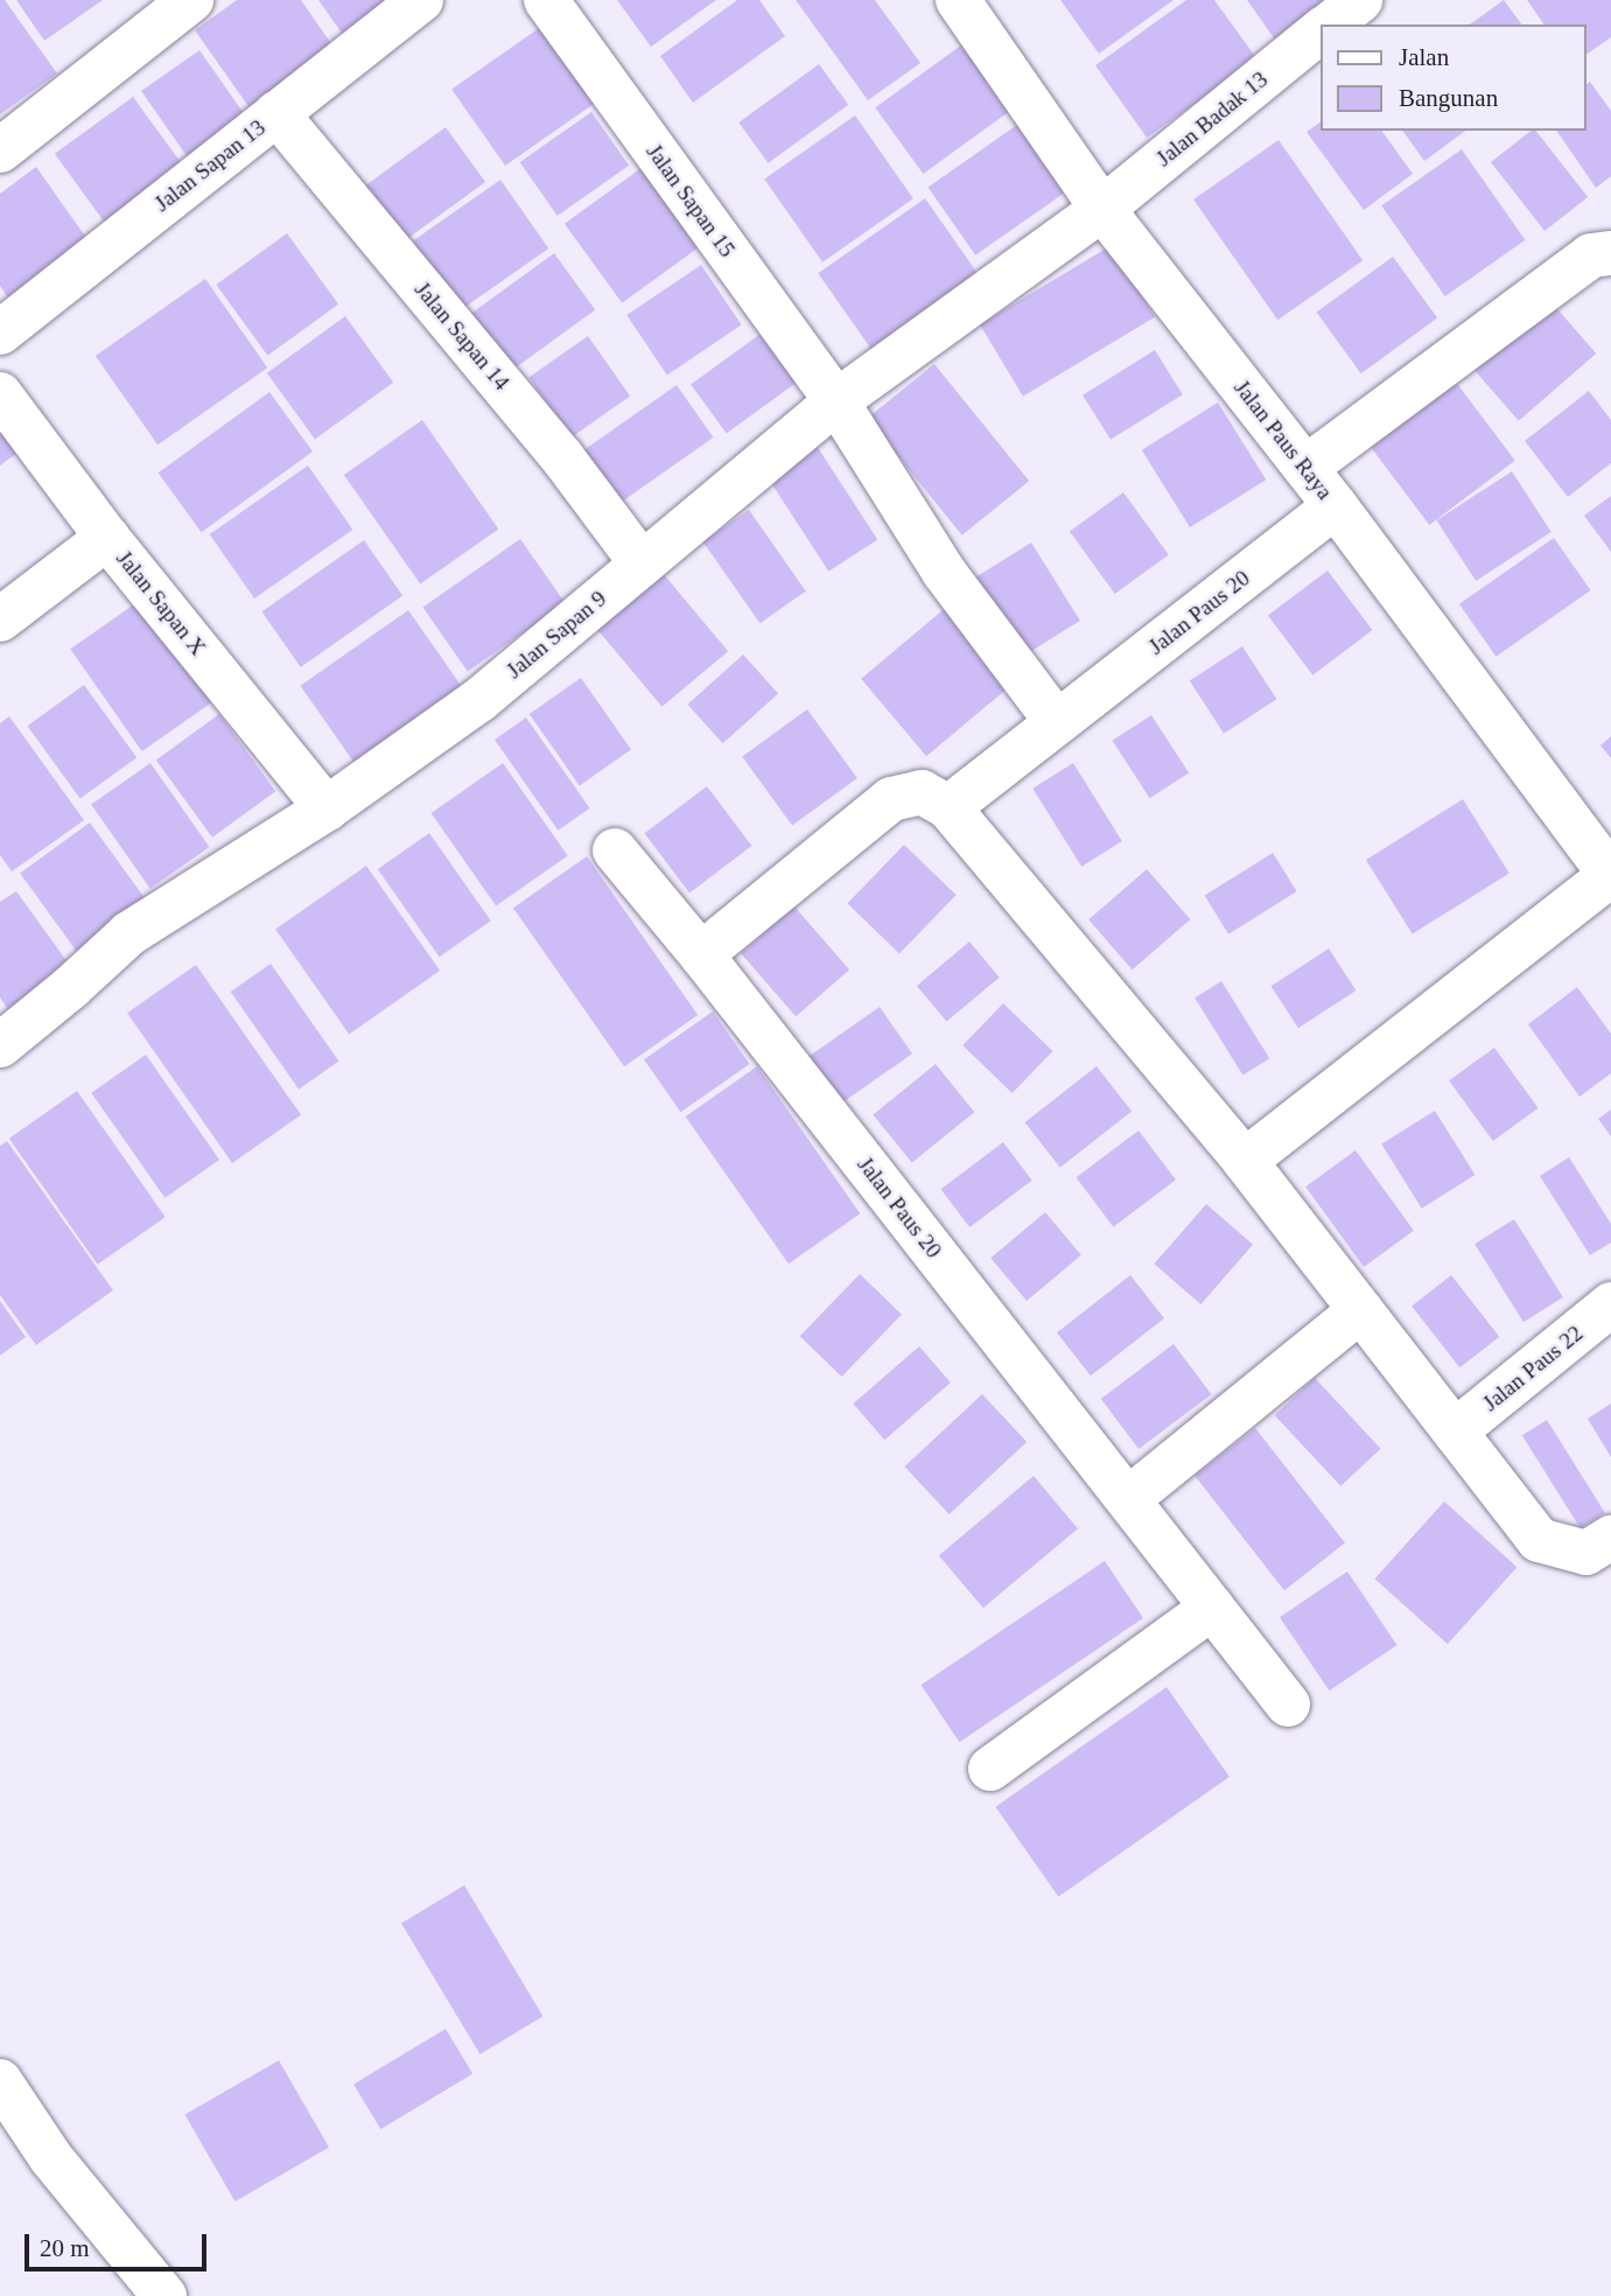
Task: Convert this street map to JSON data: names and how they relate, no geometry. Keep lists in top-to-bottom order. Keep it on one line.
{"streets":{"street":["Jalan Badak 13","Jalan Sapan 13","Jalan Sapan 15","Jalan Sapan 14","Jalan Paus Raya","Jalan Sapan X","Jalan Paus 20","Jalan Sapan 9","Jalan Paus 22"]},"crossings":[["Jalan Badak 13","Jalan Paus Raya"],["Jalan Badak 13","Jalan Sapan 9"],["Jalan Sapan 13","Jalan Sapan 14"],["Jalan Sapan 15","Jalan Paus 20"],["Jalan Sapan 15","Jalan Sapan 9"],["Jalan Sapan 14","Jalan Sapan 9"],["Jalan Paus Raya","Jalan Paus 20"],["Jalan Paus Raya","Jalan Sapan 9"],["Jalan Sapan X","Jalan Sapan 9"]],"legend":["Jalan","Bangunan"],"scale_bar":"20 m"}
